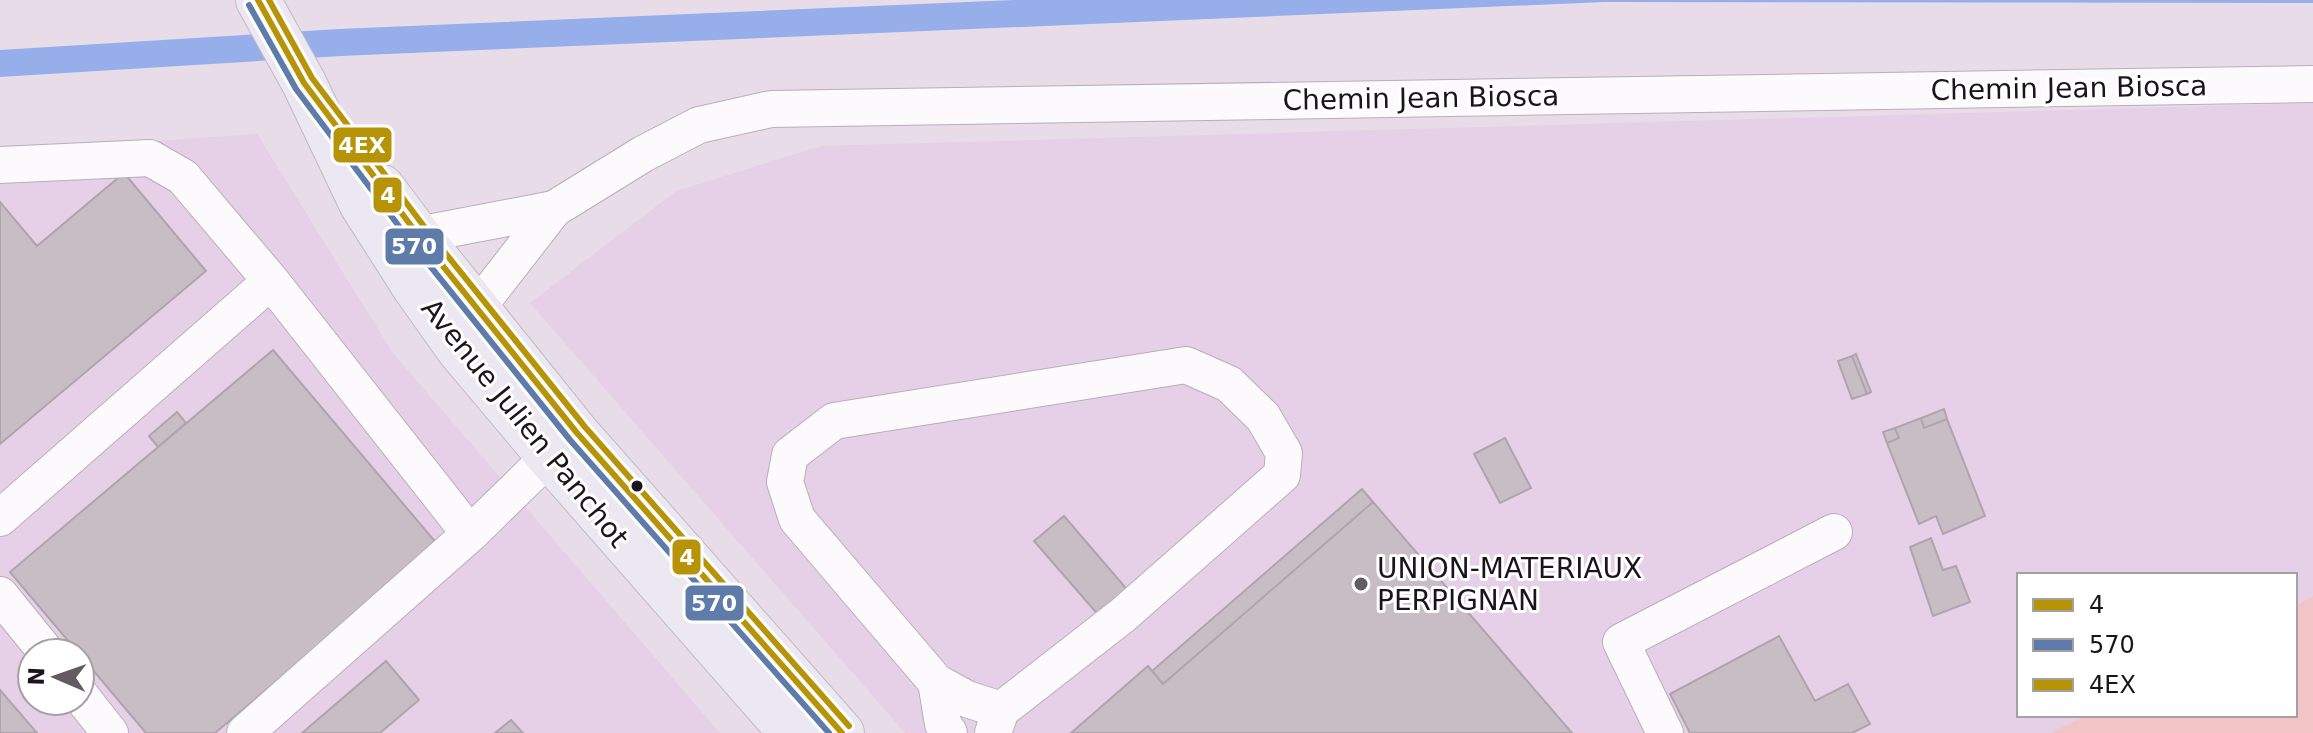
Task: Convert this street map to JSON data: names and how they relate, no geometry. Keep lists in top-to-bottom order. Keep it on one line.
{"streets":{"main road":["Avenue Julien Panchot"],"street":["Chemin Jean Biosca"]},"crossings":[["Chemin Jean Biosca","Avenue Julien Panchot"]],"places":["UNION-MATERIAUX PERPIGNAN"],"lines":["transit line 4","transit line 4EX","transit line 570"],"legend":["4","570","4EX"],"north":"left"}
